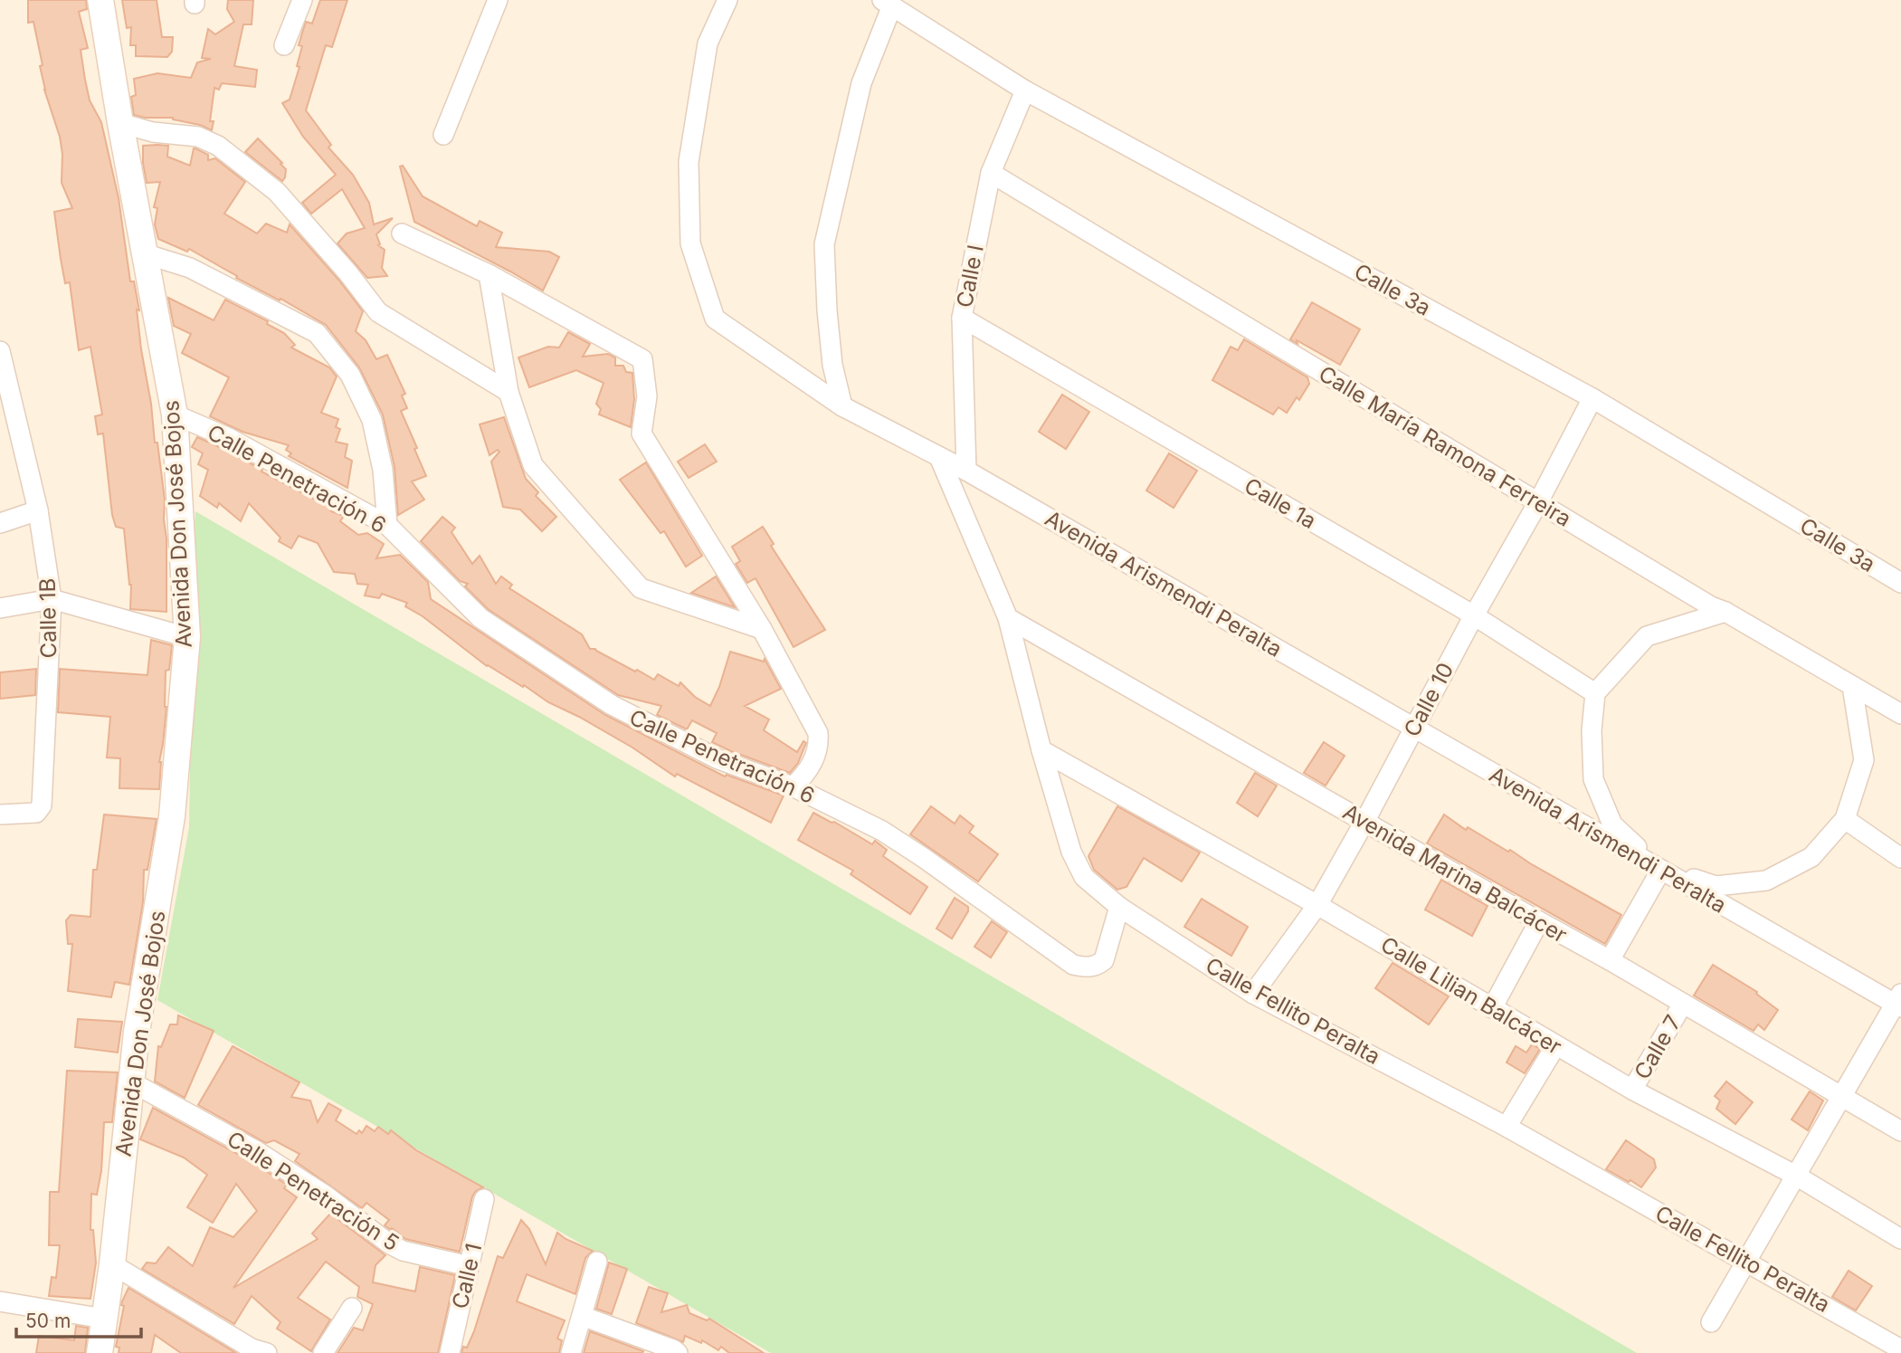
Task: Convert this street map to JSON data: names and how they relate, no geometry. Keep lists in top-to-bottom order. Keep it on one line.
{"streets":{"street":["Calle I","Calle 3a","Calle María Ramona Ferreira","Calle Penetración 6","Calle 1a","Avenida Don José Bojos","Avenida Arismendi Peralta","Calle 1B","Calle 10","Avenida Marina Balcácer","Calle Lilian Balcácer","Calle Fellito Peralta","Calle 7","Calle Penetración 5","Calle 1"]},"crossings":[["Calle I","Calle 3a"],["Calle I","Calle María Ramona Ferreira"],["Calle I","Calle 1a"],["Calle I","Avenida Arismendi Peralta"],["Calle 3a","Calle 10"],["Calle María Ramona Ferreira","Calle 10"],["Calle Penetración 6","Avenida Don José Bojos"],["Calle Penetración 6","Calle Fellito Peralta"],["Calle 1a","Calle 10"],["Avenida Don José Bojos","Calle Penetración 5"],["Avenida Arismendi Peralta","Calle 10"],["Avenida Arismendi Peralta","Calle Fellito Peralta"],["Calle 10","Avenida Marina Balcácer"],["Calle 10","Calle Lilian Balcácer"],["Calle 10","Calle Fellito Peralta"],["Avenida Marina Balcácer","Calle Fellito Peralta"],["Avenida Marina Balcácer","Calle 7"],["Calle Lilian Balcácer","Calle Fellito Peralta"],["Calle Lilian Balcácer","Calle 7"],["Calle Penetración 5","Calle 1"]],"scale_bar":"50 m"}
